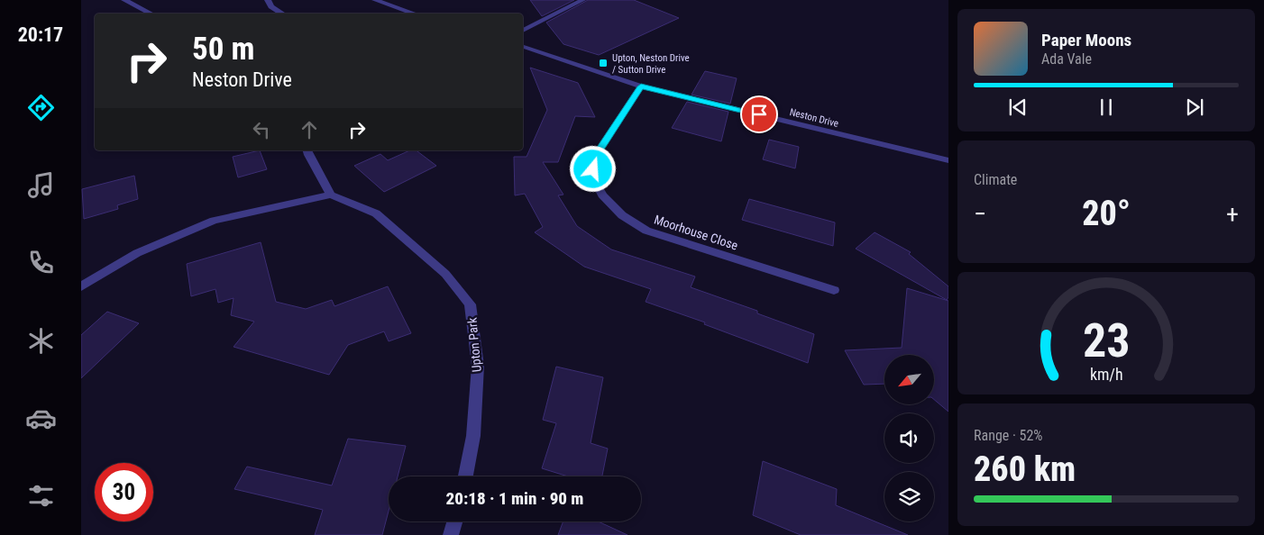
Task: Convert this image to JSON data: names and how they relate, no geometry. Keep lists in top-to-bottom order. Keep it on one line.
{"streets":{"street":["Neston Drive","Moorhouse Close","Upton Park"]},"crossings":[["Neston Drive","Moorhouse Close"]],"places":{"transit":["Upton, Neston Drive / Sutton Drive"]},"north":"bottom left","page":{"tabs":"20:17","turn":["50 m","Neston Drive"],"song":["Paper Moons","Ada Vale"],"tile":["Climate",["Range · 52%","260 km"]],"heat":["−","20°","+"],"limit":"30","trip":"20:18 · 1 min · 90 m","gauge":["23","km/h"]}}
